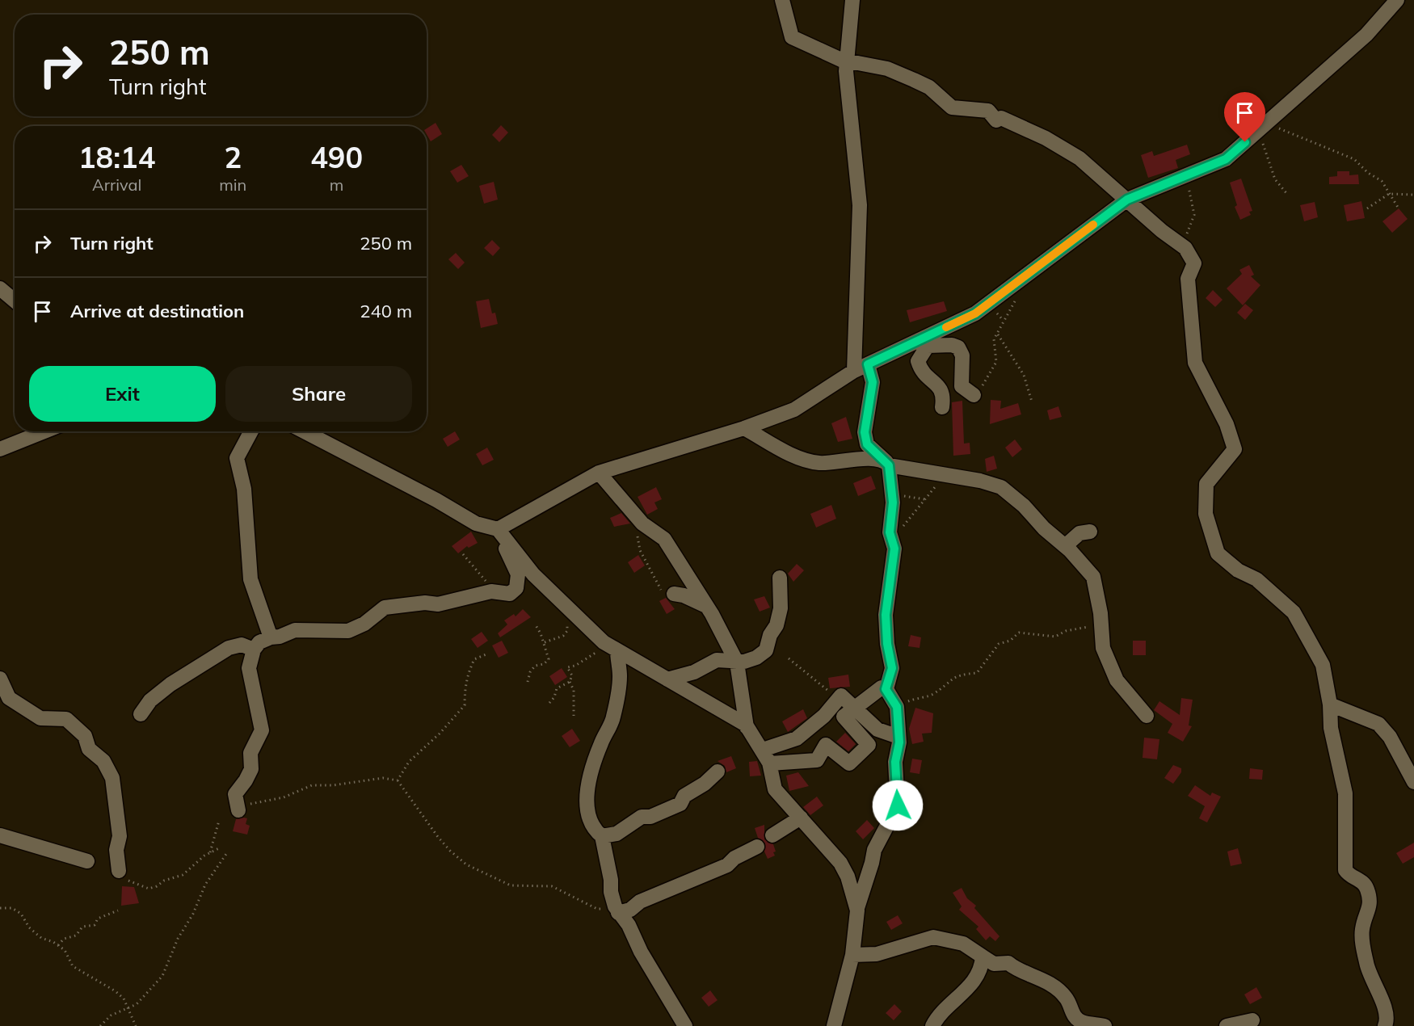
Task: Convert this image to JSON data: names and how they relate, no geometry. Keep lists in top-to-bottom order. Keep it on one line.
{"page":{"turn":["250 m","Turn right"],"eta":["18:14","Arrival","2","min","490","m"],"list":[{"name":"Turn right","value":"250 m"},{"name":"Arrive at destination","value":"240 m"}],"buttons":["Exit","Share"]}}
